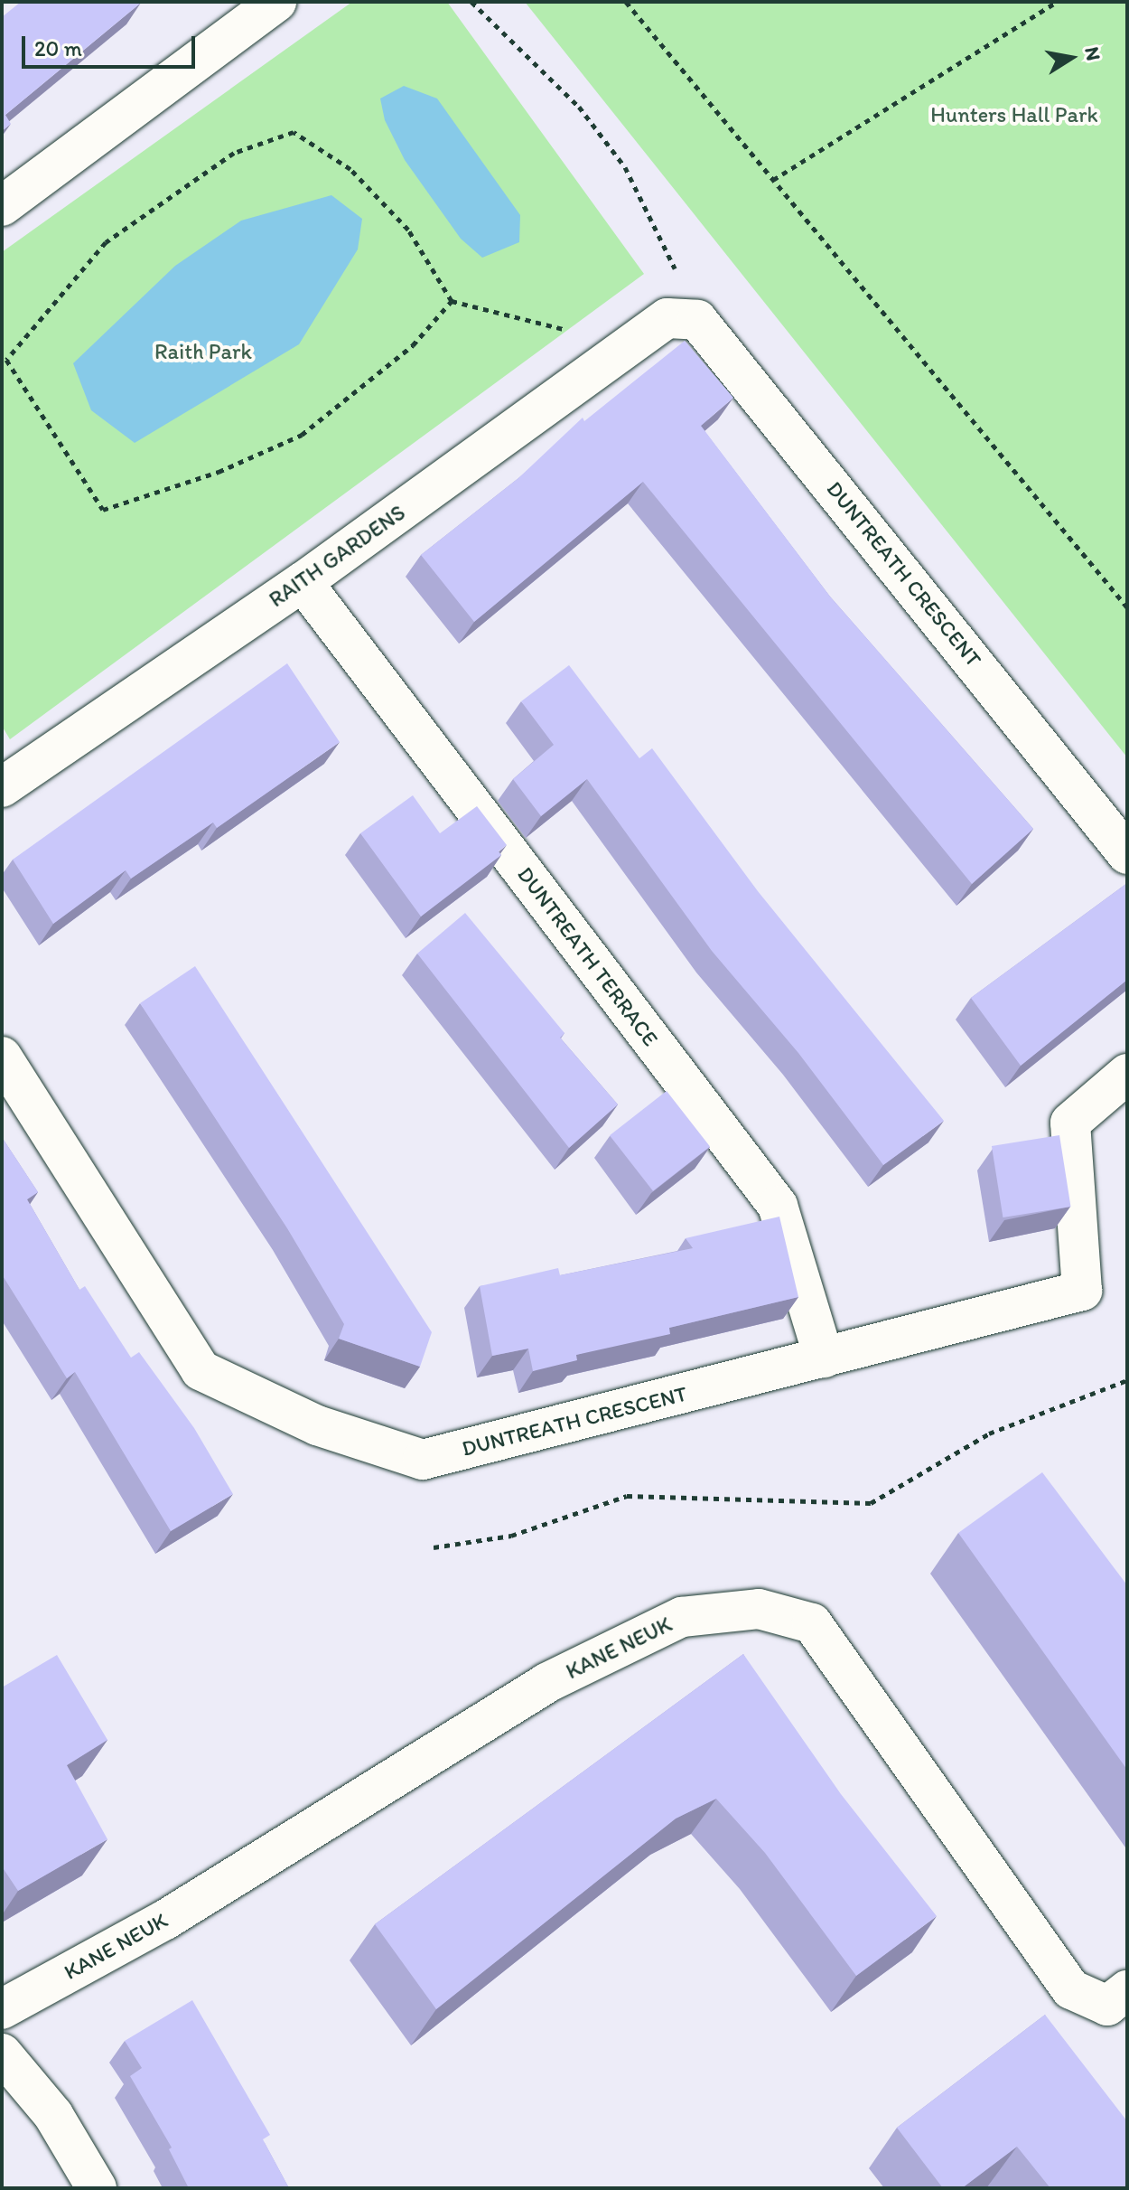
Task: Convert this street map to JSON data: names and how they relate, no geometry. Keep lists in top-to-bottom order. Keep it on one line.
{"streets":{"street":["RAITH GARDENS","DUNTREATH CRESCENT","DUNTREATH TERRACE","KANE NEUK"]},"crossings":[["RAITH GARDENS","DUNTREATH CRESCENT"],["RAITH GARDENS","DUNTREATH TERRACE"],["DUNTREATH CRESCENT","DUNTREATH TERRACE"]],"parks":["Hunters Hall Park","Raith Park"],"scale_bar":"20 m","north":"right"}
